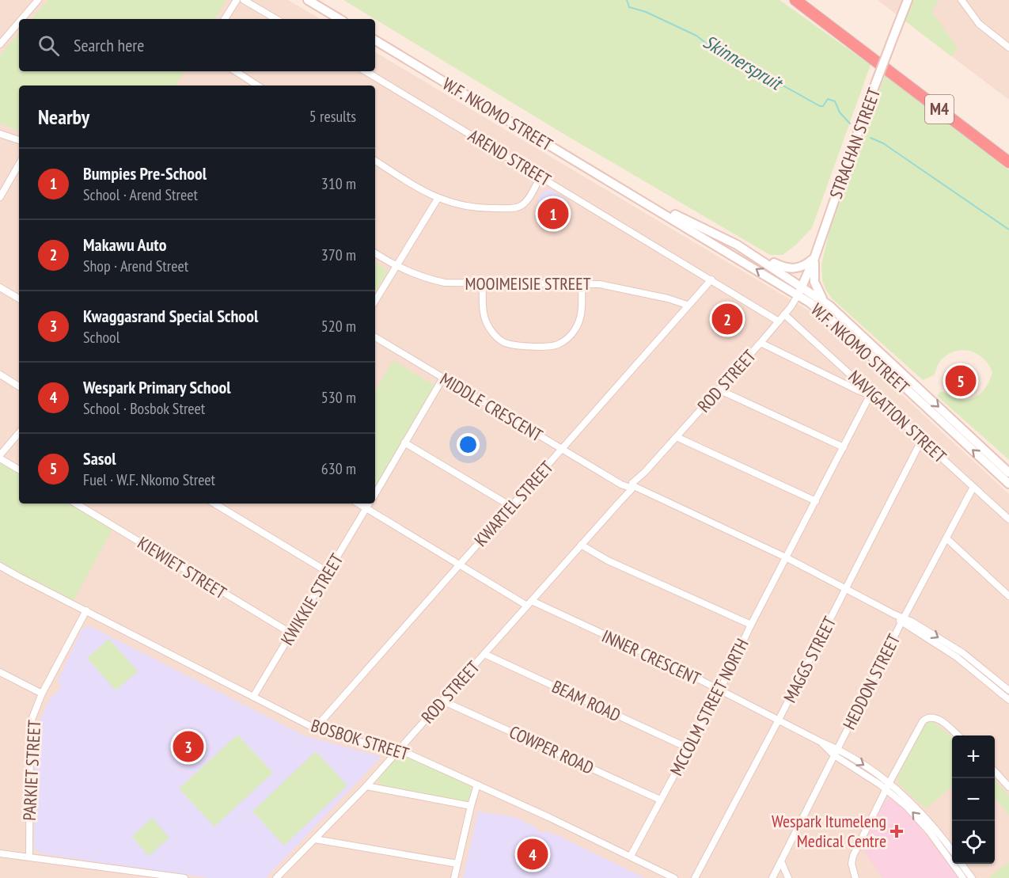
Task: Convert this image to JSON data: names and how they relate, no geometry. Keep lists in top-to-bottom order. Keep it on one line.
{"streets":{"highway":["M4"],"main road":["W.F. NKOMO STREET","STRACHAN STREET","ROD STREET"],"street":["AREND STREET","MOOIMEISIE STREET","MIDDLE CRESCENT","NAVIGATION STREET","KWARTEL STREET","KIEWIET STREET","KWIKKIE STREET","INNER CRESCENT","MAGGS STREET","HEDDON STREET","BEAM ROAD","MCCOLM STREET NORTH","BOSBOK STREET","COWPER ROAD","PARKIET STREET"]},"crossings":[["W.F. NKOMO STREET","STRACHAN STREET"],["W.F. NKOMO STREET","ROD STREET"],["STRACHAN STREET","ROD STREET"],["AREND STREET","ROD STREET"],["AREND STREET","KWARTEL STREET"],["MOOIMEISIE STREET","KWARTEL STREET"],["ROD STREET","MIDDLE CRESCENT"],["ROD STREET","NAVIGATION STREET"],["ROD STREET","INNER CRESCENT"],["ROD STREET","BEAM ROAD"],["ROD STREET","BOSBOK STREET"],["ROD STREET","COWPER ROAD"],["MIDDLE CRESCENT","KWARTEL STREET"],["MIDDLE CRESCENT","MAGGS STREET"],["MIDDLE CRESCENT","HEDDON STREET"],["MIDDLE CRESCENT","MCCOLM STREET NORTH"],["NAVIGATION STREET","MAGGS STREET"],["NAVIGATION STREET","HEDDON STREET"],["NAVIGATION STREET","MCCOLM STREET NORTH"],["KWARTEL STREET","INNER CRESCENT"],["KWARTEL STREET","BOSBOK STREET"],["KIEWIET STREET","KWIKKIE STREET"],["KWIKKIE STREET","INNER CRESCENT"],["KWIKKIE STREET","BOSBOK STREET"],["INNER CRESCENT","MAGGS STREET"],["INNER CRESCENT","HEDDON STREET"],["INNER CRESCENT","MCCOLM STREET NORTH"],["BEAM ROAD","MCCOLM STREET NORTH"],["MCCOLM STREET NORTH","BOSBOK STREET"],["MCCOLM STREET NORTH","COWPER ROAD"],["BOSBOK STREET","PARKIET STREET"]],"water":["Skinnerspruit"],"places":{"health":["Wespark Itumeleng Medical Centre"]},"page":{"search":"Search here","heading":["Nearby","5 results"],"list":[{"mark":"1","name":"Bumpies Pre-School","note":"School · Arend Street","value":"310 m"},{"mark":"2","name":"Makawu Auto","note":"Shop · Arend Street","value":"370 m"},{"mark":"3","name":"Kwaggasrand Special School","note":"School","value":"520 m"},{"mark":"4","name":"Wespark Primary School","note":"School · Bosbok Street","value":"530 m"},{"mark":"5","name":"Sasol","note":"Fuel · W.F. Nkomo Street","value":"630 m"}],"pins":["1","2","5","3","4"],"map_buttons":["+","−"]}}
